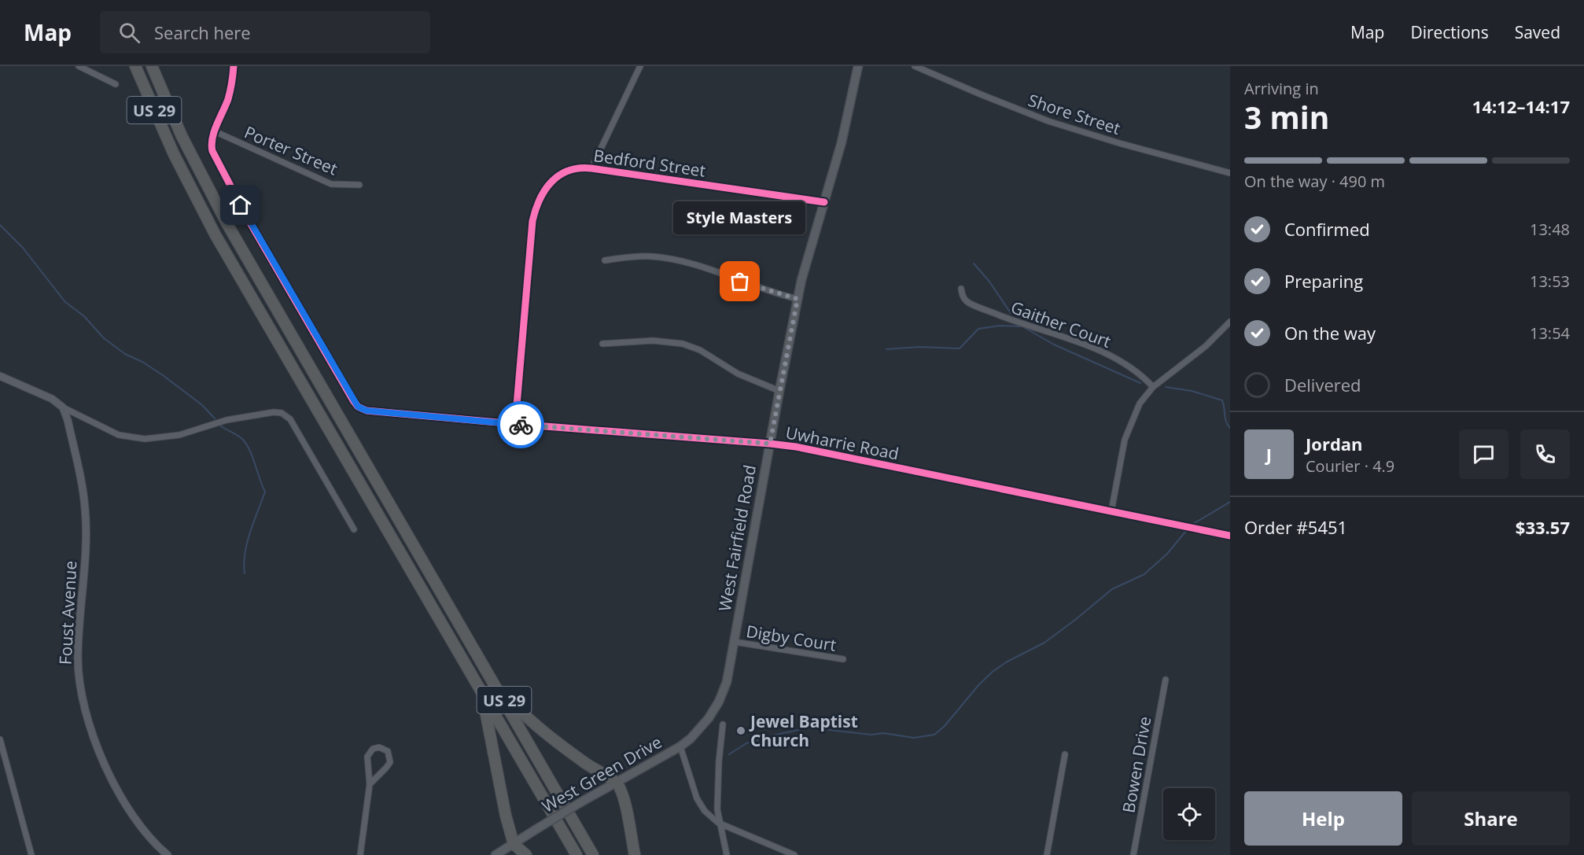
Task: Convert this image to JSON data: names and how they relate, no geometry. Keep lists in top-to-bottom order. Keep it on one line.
{"streets":{"highway":["US 29"],"main road":["West Fairfield Road","West Green Drive"],"street":["Shore Street","Porter Street","Bedford Street","Gaither Court","Uwharrie Road","Foust Avenue","Digby Court","Bowen Drive"]},"crossings":[["Porter Street","Uwharrie Road"],["Bedford Street","Uwharrie Road"],["Bedford Street","West Fairfield Road"],["Uwharrie Road","West Fairfield Road"],["West Fairfield Road","Digby Court"],["West Fairfield Road","West Green Drive"]],"places":["Style Masters","Jewel Baptist Church"],"page":{"header":"Map","search":"Search here","nav":["Map","Directions","Saved"],"heading":["3 min","Arriving in","14:12–14:17"],"panel":["Jordan","Courier · 4.9","Order #5451","$33.57"],"bar":"On the way · 490 m","bubble":"Style Masters","list":[["Confirmed","13:48"],["Preparing","13:53"],["On the way","13:54"],"Delivered"],"round":"J","buttons":["Help","Share"]}}
